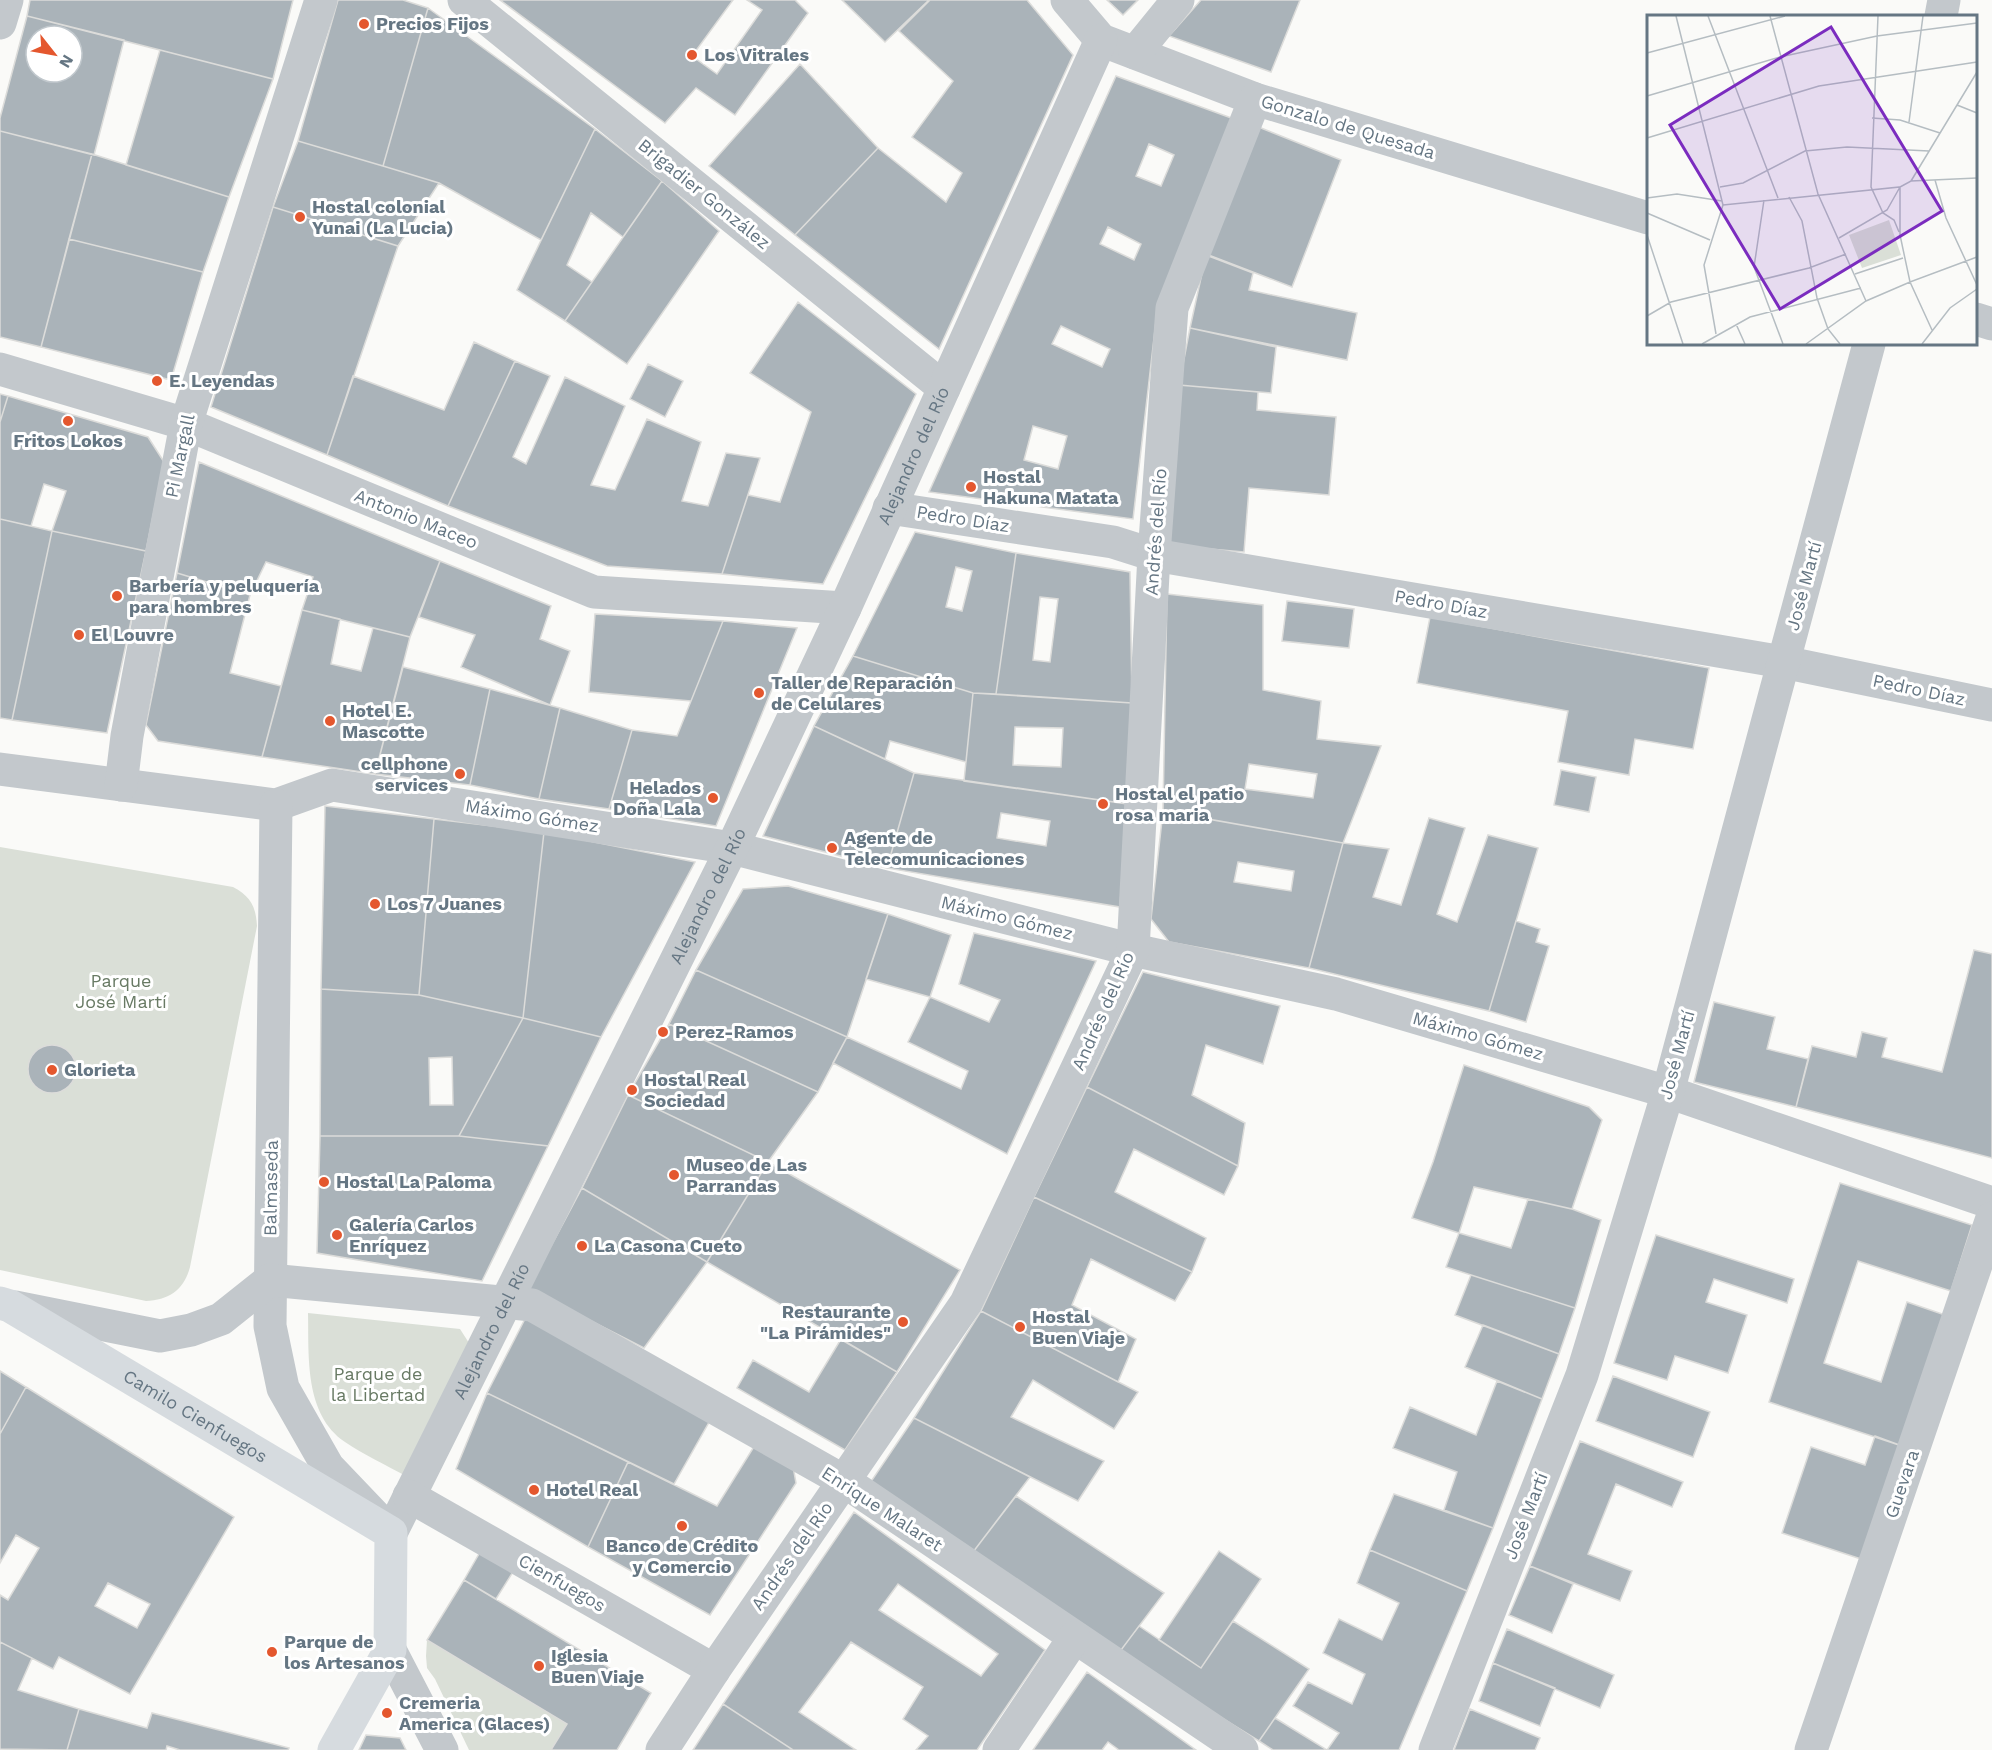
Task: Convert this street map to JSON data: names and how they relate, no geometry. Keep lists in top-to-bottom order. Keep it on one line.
{"streets":{"main road":["Alejandro del Río","Camilo Cienfuegos"],"street":["Gonzalo de Quesada","Brigadier González","Pi Margall","Antonio Maceo","Pedro Díaz","Andrés del Río","José Martí","Máximo Gómez","Balmaseda","Guevara","Enrique Malaret","Cienfuegos"]},"crossings":[["Gonzalo de Quesada","Alejandro del Río"],["Gonzalo de Quesada","Andrés del Río"],["Brigadier González","Alejandro del Río"],["Pi Margall","Antonio Maceo"],["Pi Margall","Máximo Gómez"],["Alejandro del Río","Antonio Maceo"],["Alejandro del Río","Pedro Díaz"],["Alejandro del Río","Máximo Gómez"],["Alejandro del Río","Balmaseda"],["Alejandro del Río","Camilo Cienfuegos"],["Alejandro del Río","Enrique Malaret"],["Alejandro del Río","Cienfuegos"],["Pedro Díaz","Andrés del Río"],["Pedro Díaz","José Martí"],["Andrés del Río","Máximo Gómez"],["Andrés del Río","Enrique Malaret"],["Andrés del Río","Cienfuegos"],["José Martí","Máximo Gómez"],["Máximo Gómez","Balmaseda"],["Balmaseda","Camilo Cienfuegos"],["Balmaseda","Enrique Malaret"]],"parks":["Parque José Martí","Parque de la Libertad"],"places":["Precios Fijos","Los Vitrales","Hostal colonial Yunai (La Lucia)","E. Leyendas","Fritos Lokos","Hostal Hakuna Matata","Barbería y peluquería para hombres","El Louvre","Taller de Reparación de Celulares","Hotel E. Mascotte","cellphone services","Helados Doña Lala","Hostal el patio rosa maria","Agente de Telecomunicaciones","Los 7 Juanes","Perez-Ramos","Glorieta","Hostal Real Sociedad","Museo de Las Parrandas","Hostal La Paloma","Galería Carlos Enríquez","La Casona Cueto","Restaurante \"La Pirámides\"","Hostal Buen Viaje","Hotel Real","Banco de Crédito y Comercio","Parque de los Artesanos","Iglesia Buen Viaje","Cremeria America (Glaces)"],"north":"bottom right"}
